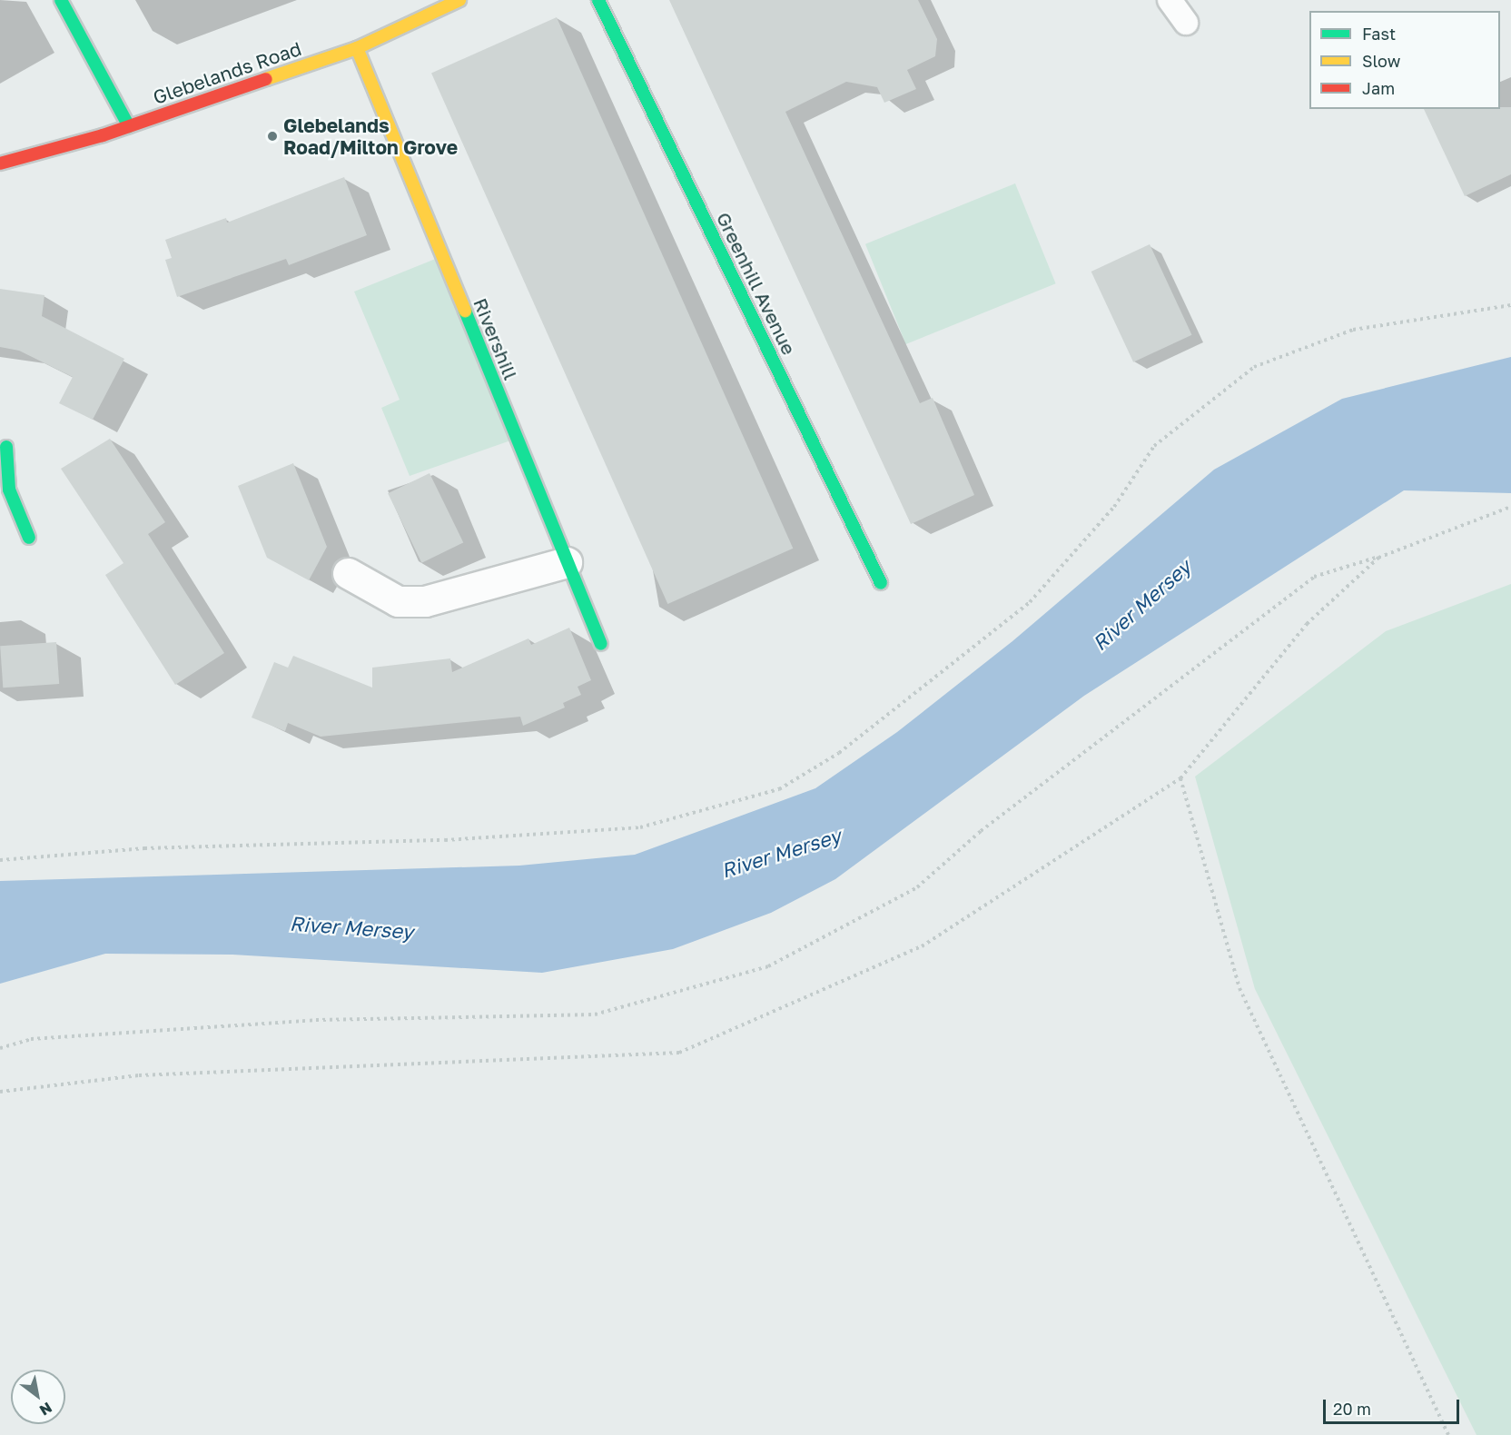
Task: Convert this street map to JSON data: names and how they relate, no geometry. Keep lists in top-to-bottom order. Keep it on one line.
{"streets":{"street":["Glebelands Road","Greenhill Avenue","Rivershill"]},"crossings":[["Glebelands Road","Rivershill"]],"water":["River Mersey"],"places":["Glebelands Road/Milton Grove"],"legend":["Fast","Slow","Jam"],"scale_bar":"20 m","north":"bottom right"}
